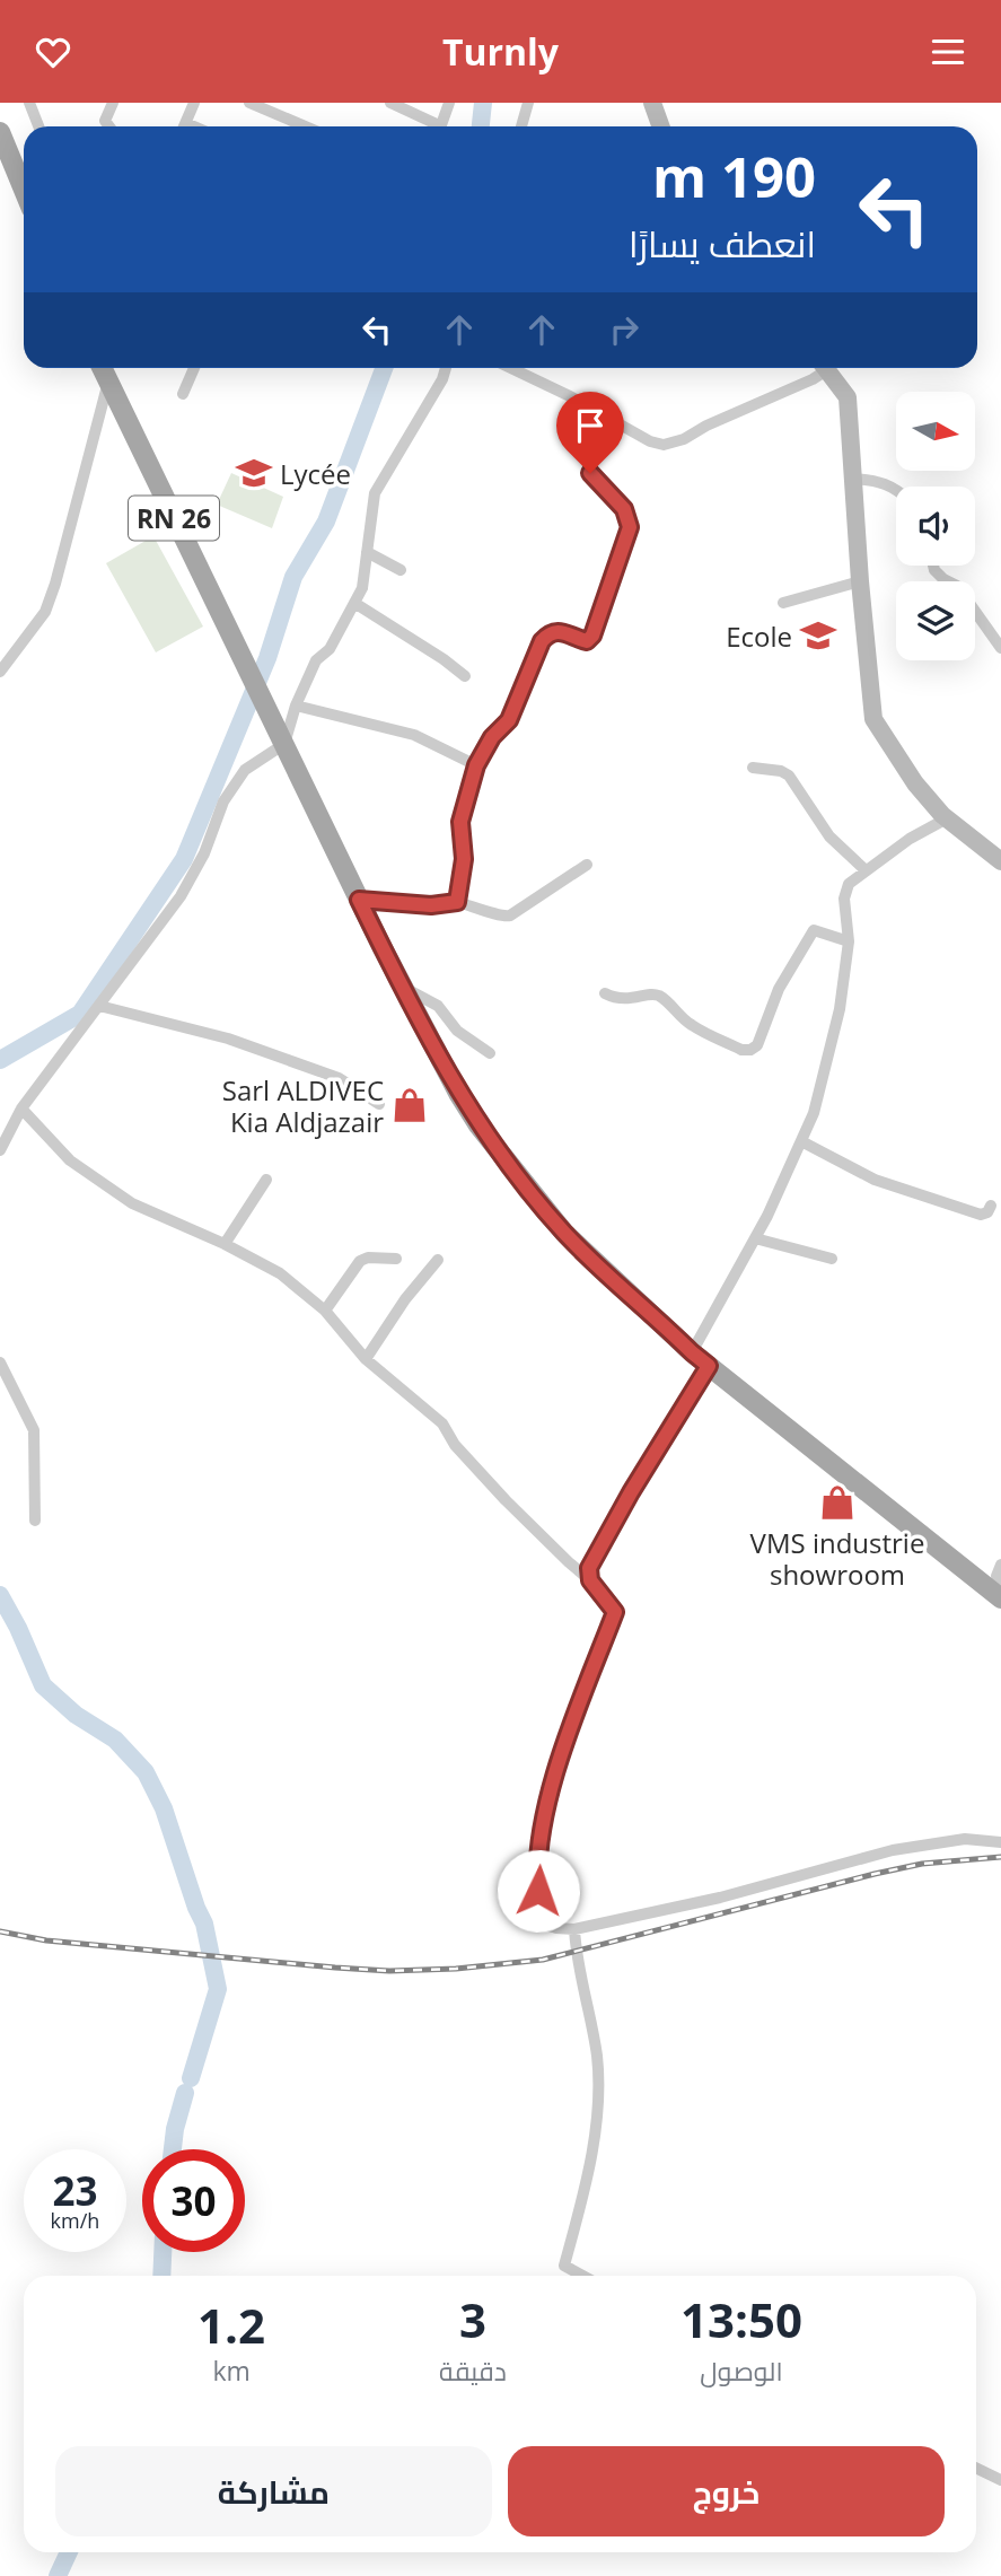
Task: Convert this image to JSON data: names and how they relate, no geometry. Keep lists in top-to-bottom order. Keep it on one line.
{"streets":{"main road":["RN 26"]},"places":{"school or university":["Lycée","Ecole"],"shop":["Sarl ALDIVEC Kia Aldjazair","VMS industrie showroom"]},"north":"right","page":{"header":"Turnly","turn":["190 m","انعطف يسارًا"],"speed":"23 km/h","limit":"30","eta":["13:50","الوصول","3","دقيقة","1.2","km"],"buttons":["خروج","مشاركة"]}}
